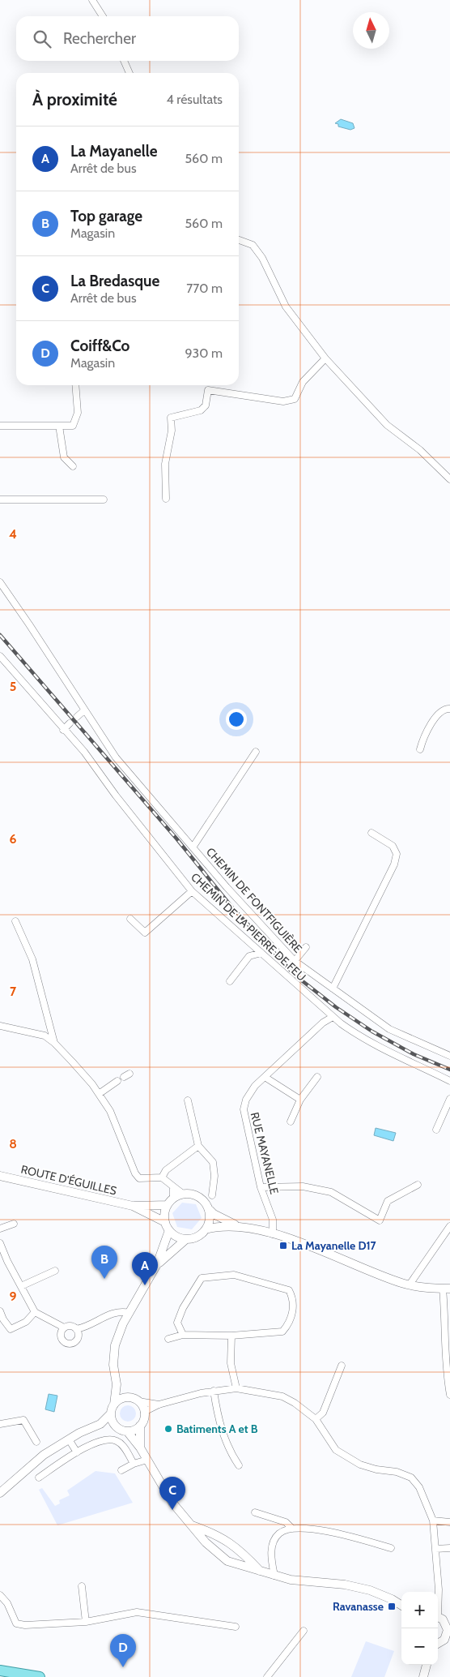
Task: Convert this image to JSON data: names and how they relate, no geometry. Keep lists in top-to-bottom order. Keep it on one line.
{"streets":{"street":["CHEMIN DE FONTFIGUIÈRE","CHEMIN DE LA PIERRE DE FEU","RUE MAYANELLE","ROUTE D'ÉGUILLES"]},"crossings":[["CHEMIN DE LA PIERRE DE FEU","RUE MAYANELLE"]],"places":{"transit":["La Mayanelle D17","Ravanasse"],"other":["Batiments A et B"]},"north":"top","page":{"search":"Rechercher","heading":["À proximité","4 résultats"],"list":[{"mark":"A","name":"La Mayanelle","note":"Arrêt de bus","value":"560 m"},{"mark":"B","name":"Top garage","note":"Magasin","value":"560 m"},{"mark":"C","name":"La Bredasque","note":"Arrêt de bus","value":"770 m"},{"mark":"D","name":"Coiff&Co","note":"Magasin","value":"930 m"}],"pins":["B","A","C","D"],"map_buttons":["+","−"]},"grid":{"rows":["4","5","6","7","8","9"]}}
